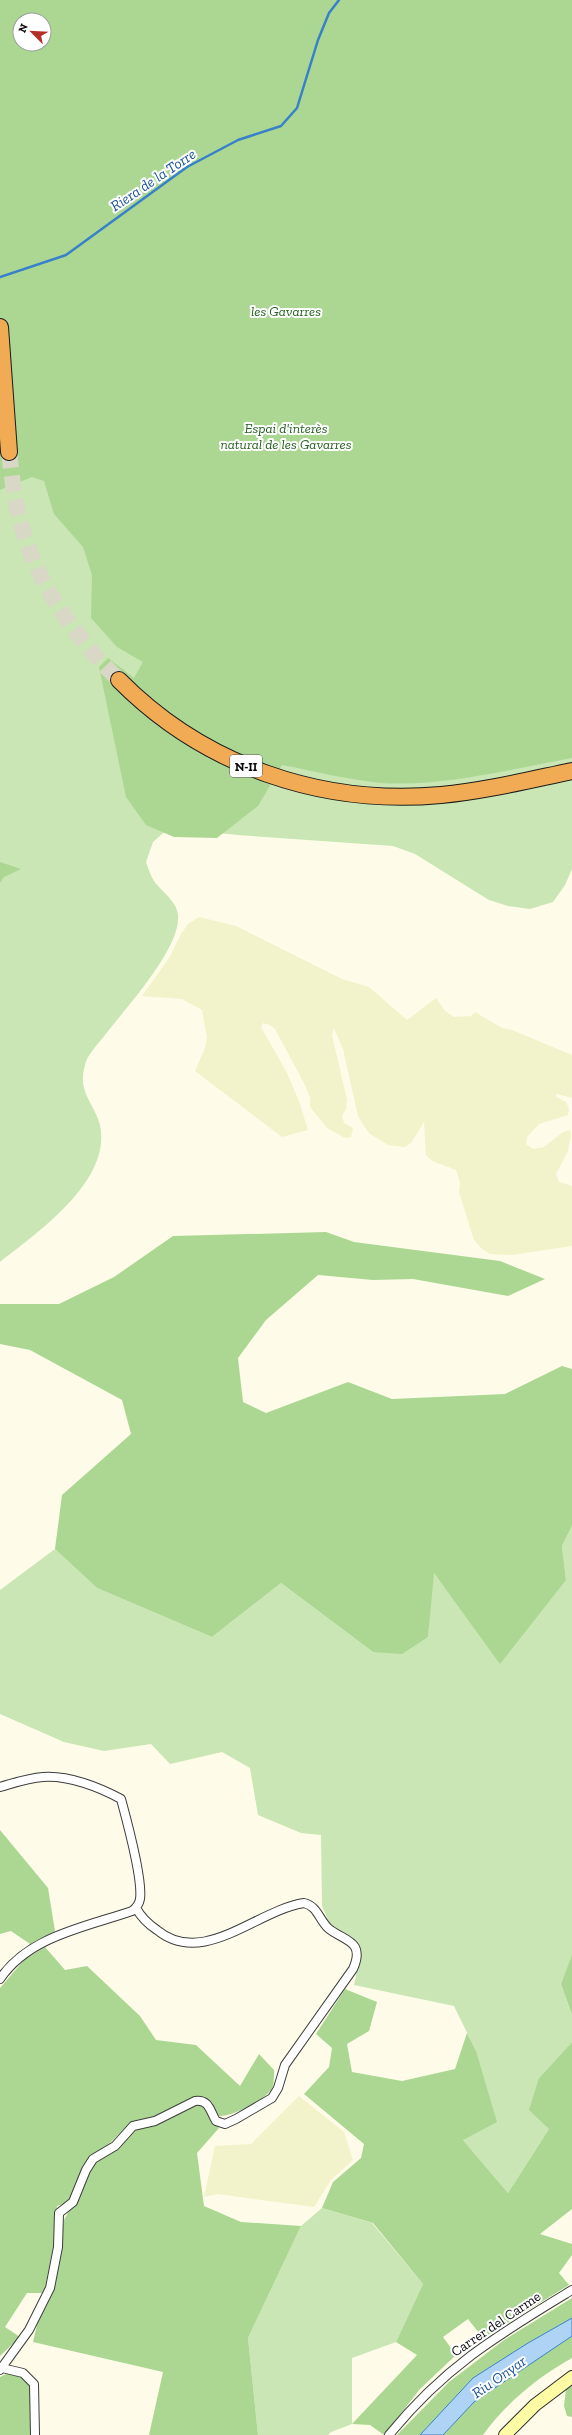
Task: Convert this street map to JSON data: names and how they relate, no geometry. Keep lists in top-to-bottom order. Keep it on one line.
{"streets":{"highway":["N-II"],"street":["Carrer del Carme"]},"water":["Riera de la Torre","Riu Onyar"],"parks":["les Gavarres","Espai d'interès natural de les Gavarres"],"north":"top left"}
